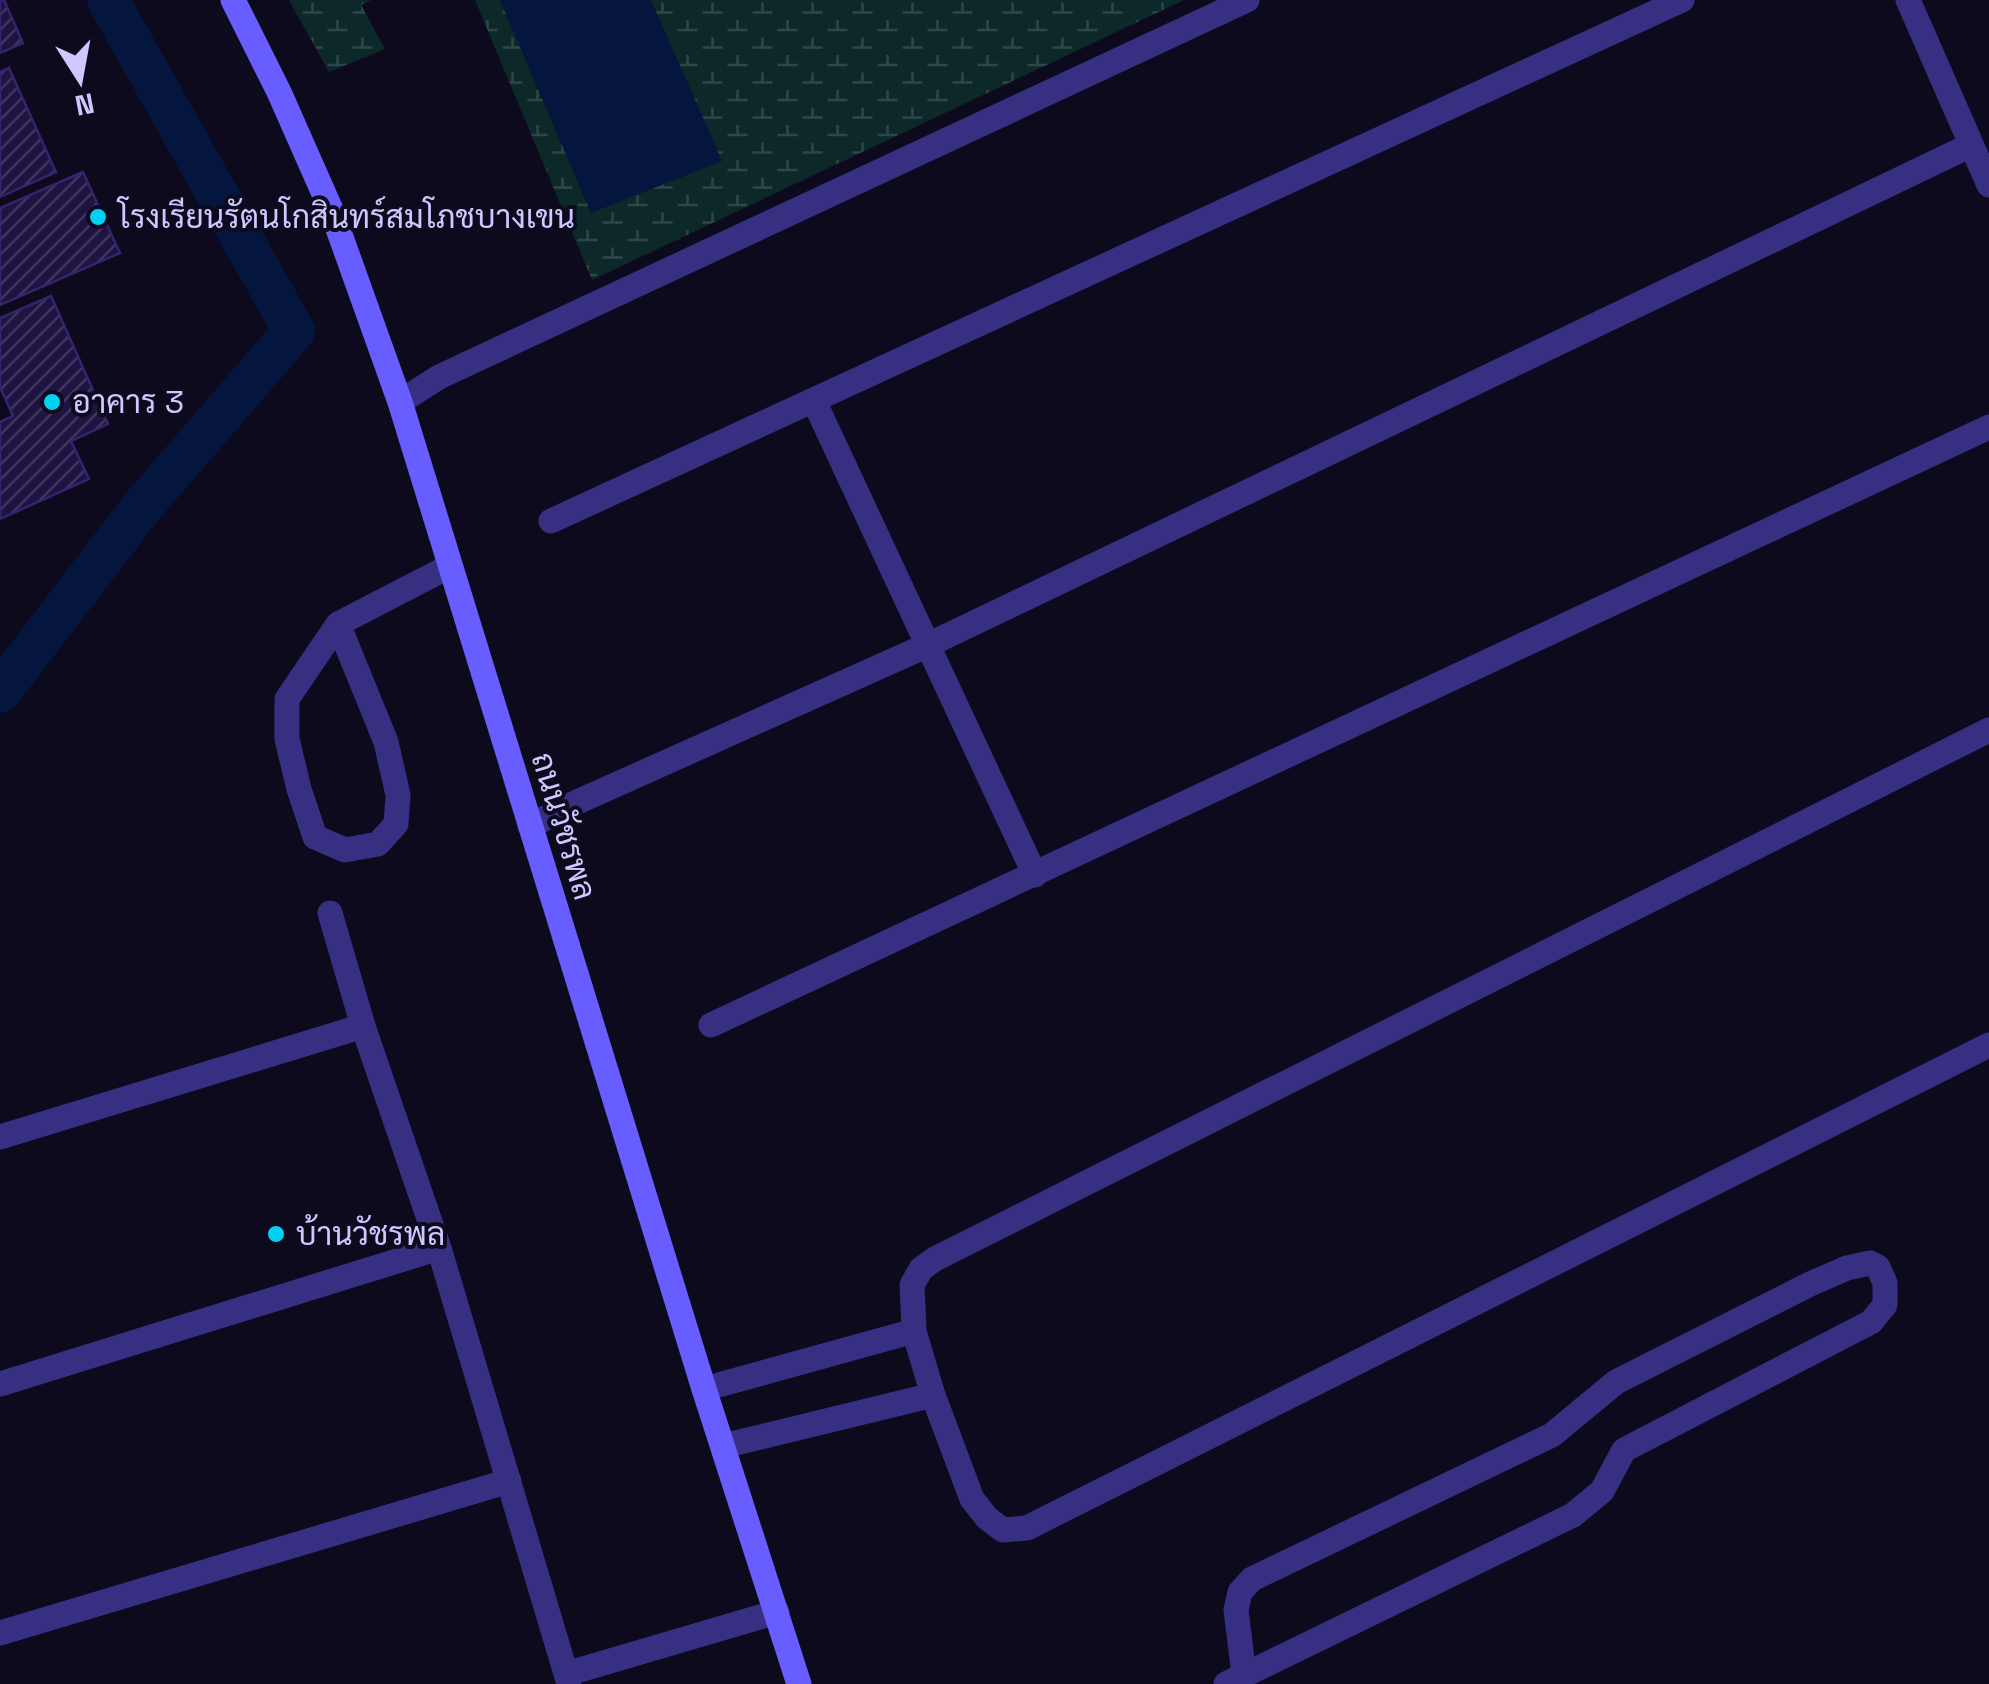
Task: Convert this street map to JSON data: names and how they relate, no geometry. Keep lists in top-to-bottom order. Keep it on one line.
{"streets":{"street":["ถนนวัชรพล"]},"places":["โรงเรียนรัตนโกสินทร์สมโภชบางเขน","อาคาร 3","บ้านวัชรพล"],"north":"bottom"}
